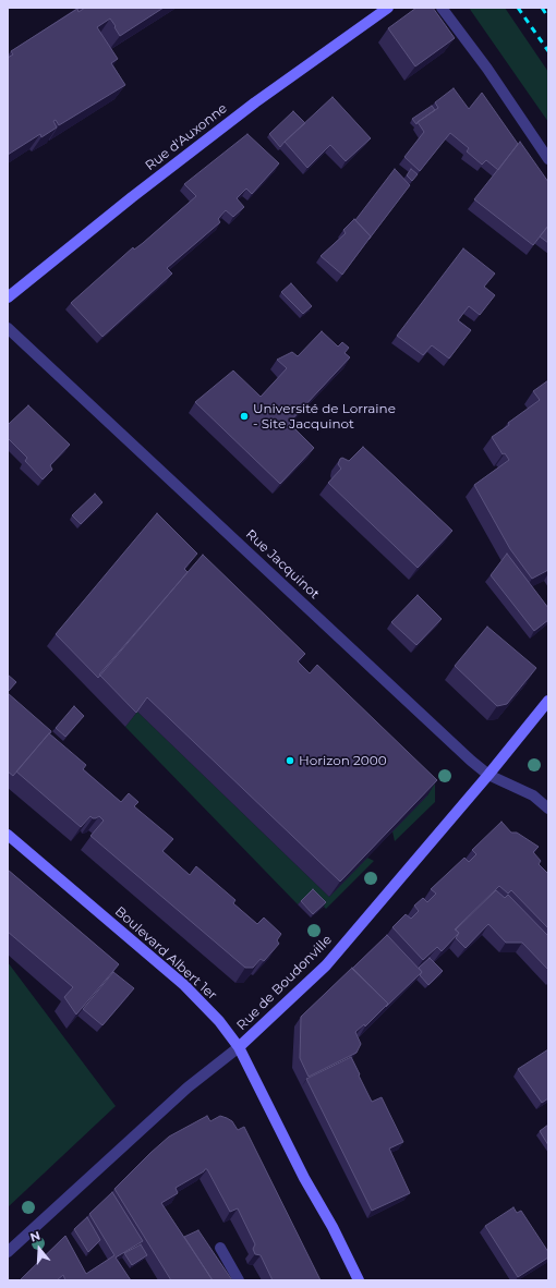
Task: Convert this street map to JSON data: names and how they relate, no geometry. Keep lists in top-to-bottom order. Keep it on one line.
{"streets":{"main road":["Rue d'Auxonne","Boulevard Albert 1er","Rue de Boudonville"],"street":["Rue Jacquinot"]},"crossings":[["Rue Jacquinot","Rue de Boudonville"],["Boulevard Albert 1er","Rue de Boudonville"]],"places":["Université de Lorraine - Site Jacquinot","Horizon 2000"],"north":"top"}
